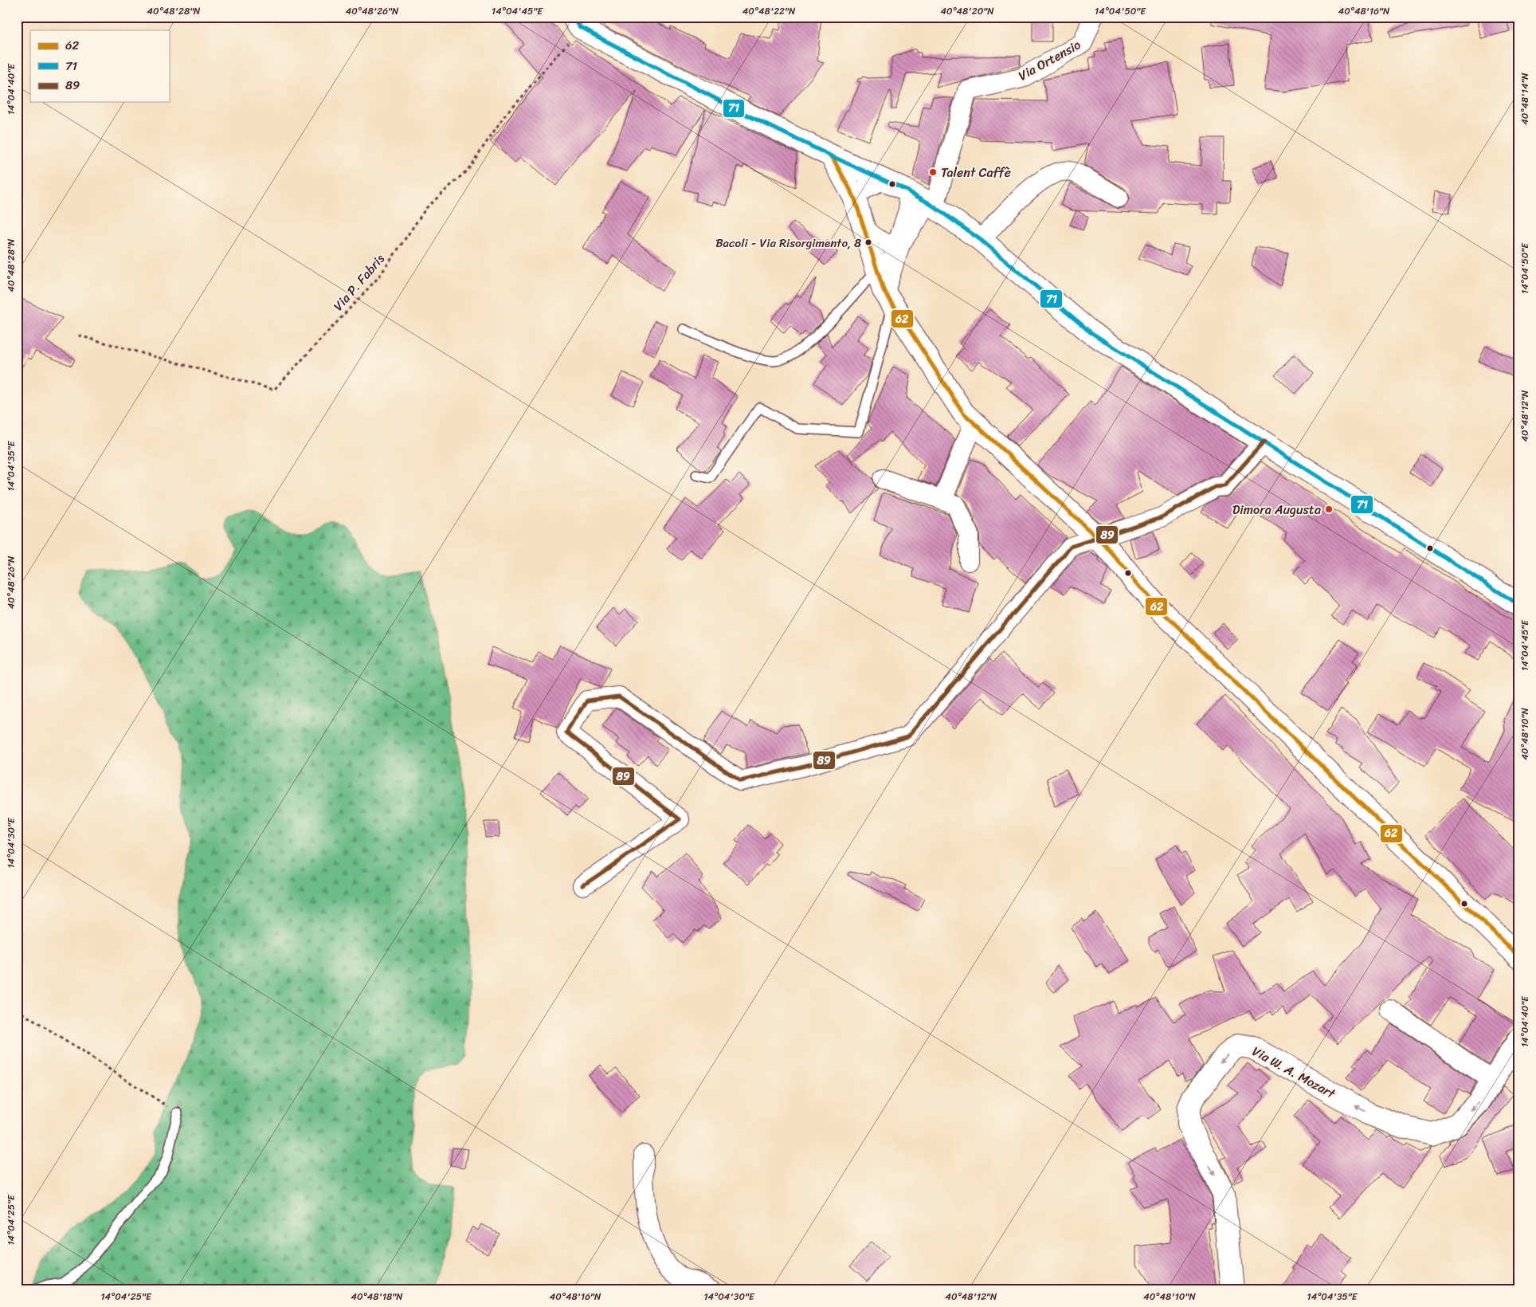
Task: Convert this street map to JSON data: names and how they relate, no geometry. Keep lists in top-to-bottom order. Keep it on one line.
{"streets":{"main road":["Via W. A. Mozart"],"street":["Via Ortensio"],"path":["Via P. Fabris"]},"places":["Talent Caffè","Bacoli - Via Risorgimento, 8","Dimora Augusta"],"lines":["transit line 71","transit line 62","transit line 89"],"legend":["62","71","89"],"coordinates":["40°48'28\"N","40°48'26\"N","14°04'45\"E","40°48'22\"N","40°48'20\"N","14°04'50\"E","40°48'16\"N","14°04'40\"E","40°48'14\"N","40°48'12\"N","14°04'35\"E","40°48'10\"N","14°04'30\"E","14°04'25\"E","40°48'18\"N"]}
